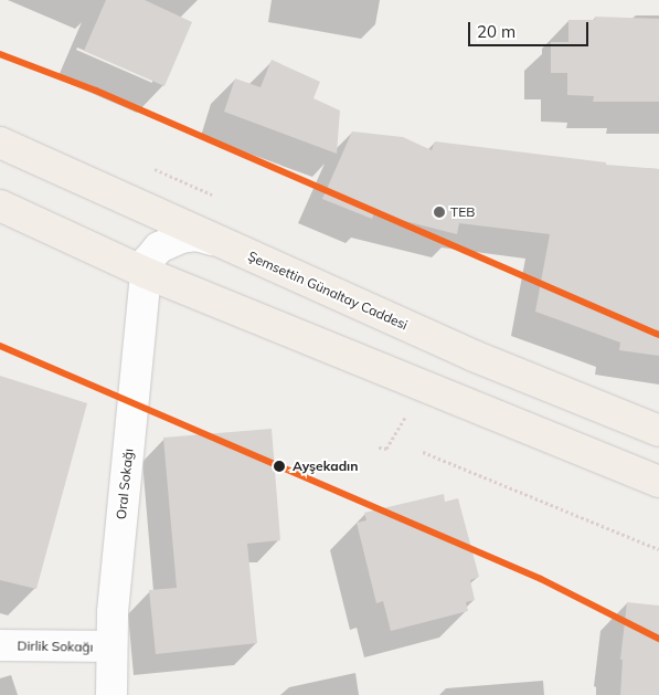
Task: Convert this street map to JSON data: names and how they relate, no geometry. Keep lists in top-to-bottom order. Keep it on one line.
{"streets":{"main road":["Şemsettin Günaltay Caddesi"],"street":["Oral Sokağı","Dirlik Sokağı"]},"crossings":[["Oral Sokağı","Dirlik Sokağı"]],"places":["TEB","Ayşekadın"],"scale_bar":"20 m"}
